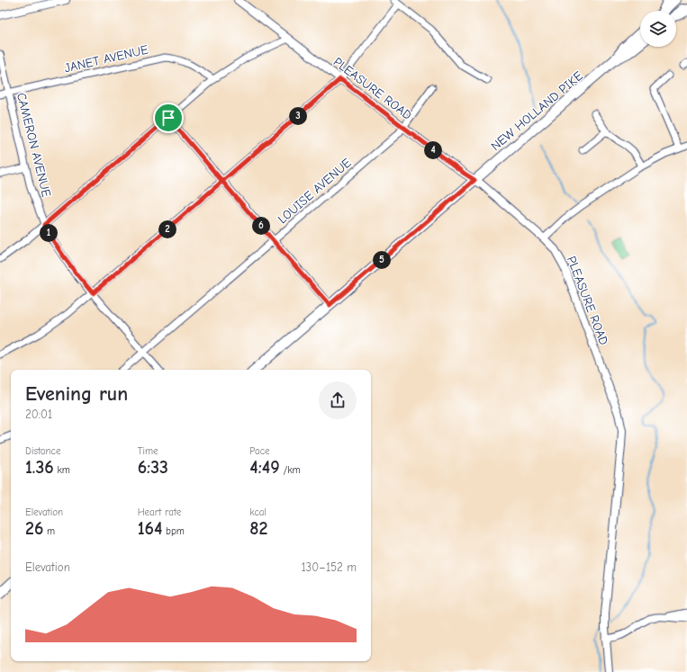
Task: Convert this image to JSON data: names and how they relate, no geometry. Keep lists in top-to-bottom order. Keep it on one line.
{"streets":{"main road":["NEW HOLLAND PIKE"],"street":["JANET AVENUE","PLEASURE ROAD","CAMERON AVENUE","LOUISE AVENUE"]},"crossings":[["JANET AVENUE","CAMERON AVENUE"],["PLEASURE ROAD","NEW HOLLAND PIKE"],["PLEASURE ROAD","LOUISE AVENUE"],["CAMERON AVENUE","LOUISE AVENUE"]],"page":{"pins":["3","4","6","2","1","5"],"heading":["Evening run","20:01"],"stats":[["Distance","1.36 km"],["Time","6:33"],["Pace","4:49 /km"],["Elevation","26 m"],["Heart rate","164 bpm"],["kcal","82"]],"chart":["Elevation","130–152 m"]}}
